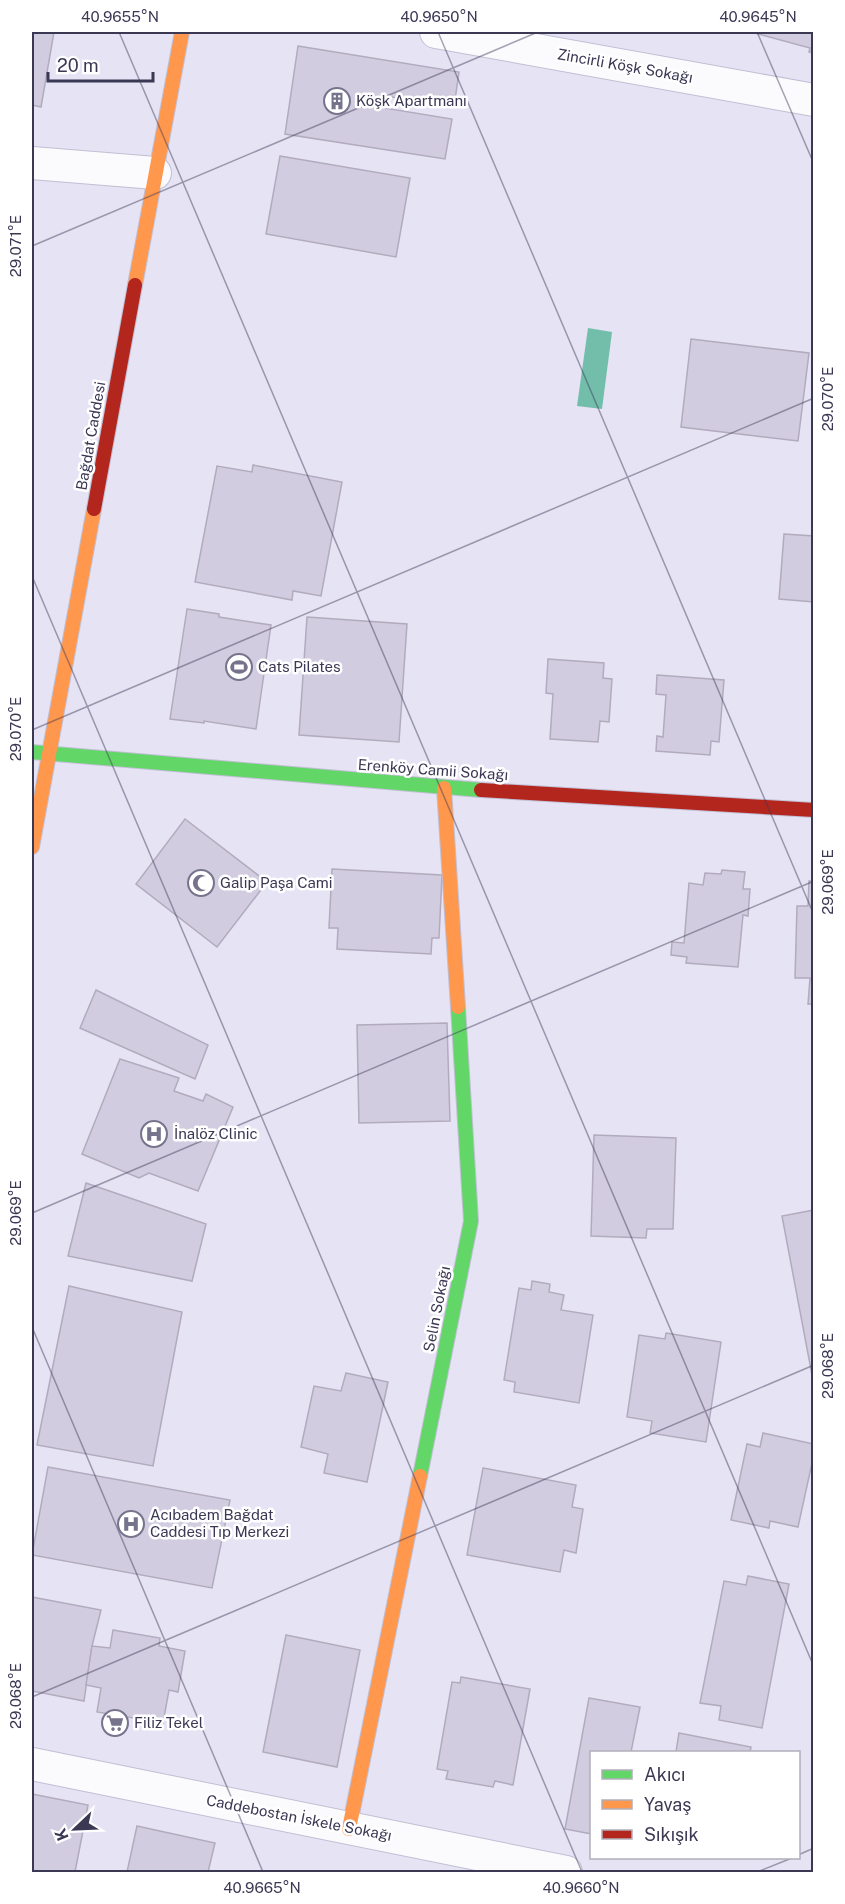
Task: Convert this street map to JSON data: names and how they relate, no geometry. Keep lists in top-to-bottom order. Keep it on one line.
{"streets":{"street":["Zincirli Köşk Sokağı","Bağdat Caddesi","Erenköy Camii Sokağı","Selin Sokağı","Caddebostan İskele Sokağı"]},"crossings":[["Bağdat Caddesi","Erenköy Camii Sokağı"],["Erenköy Camii Sokağı","Selin Sokağı"],["Selin Sokağı","Caddebostan İskele Sokağı"]],"places":{"building":["Köşk Apartmanı"],"sports":["Cats Pilates"],"mosque":["Galip Paşa Cami"],"hospital":["İnalöz Clinic","Acıbadem Bağdat Caddesi Tıp Merkezi"],"supermarket":["Filiz Tekel"]},"legend":["Akıcı","Yavaş","Sıkışık"],"scale_bar":"20 m","north":"bottom left","coordinates":["40.9655°N","40.9650°N","40.9645°N","29.071°E","29.070°E","29.069°E","29.068°E","40.9665°N","40.9660°N"]}
